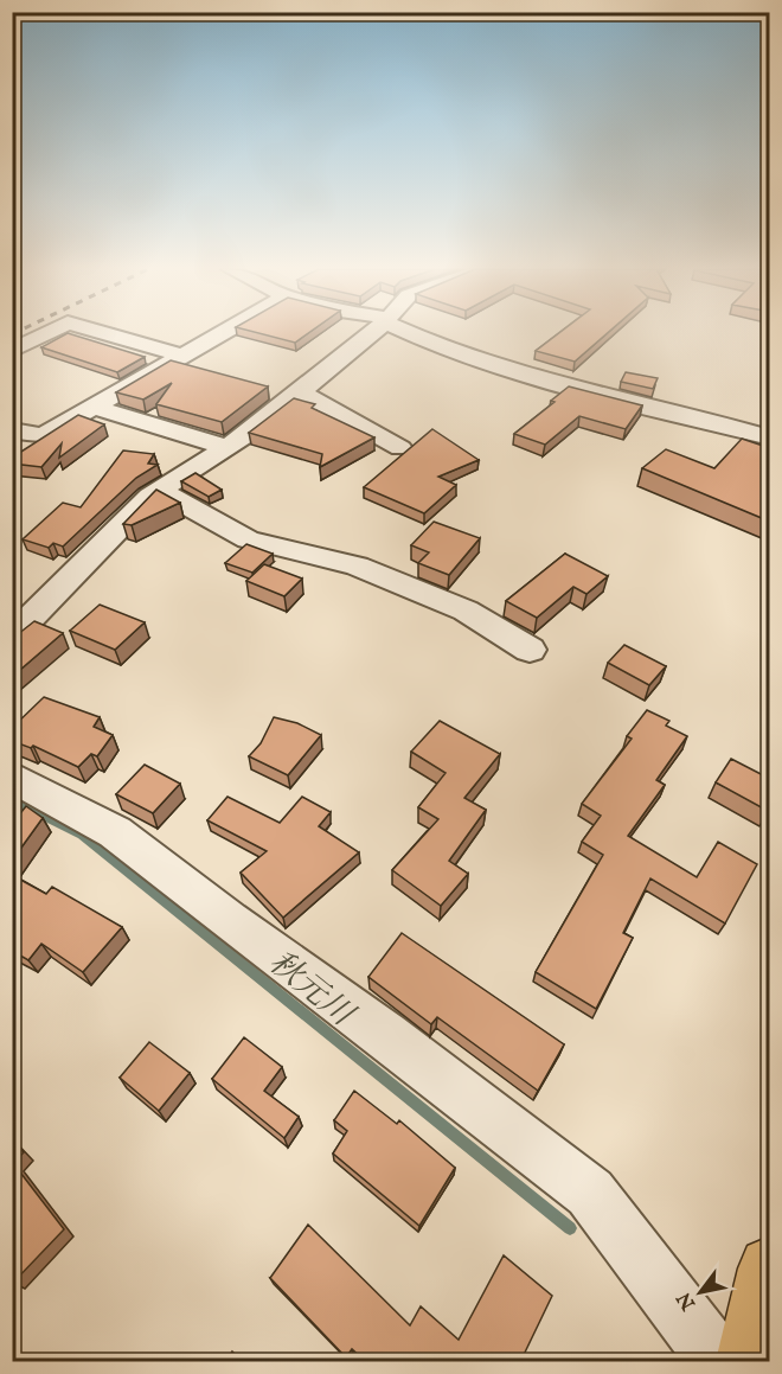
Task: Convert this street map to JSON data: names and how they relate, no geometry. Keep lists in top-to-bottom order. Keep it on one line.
{"water":["秋元川"],"north":"bottom left"}
